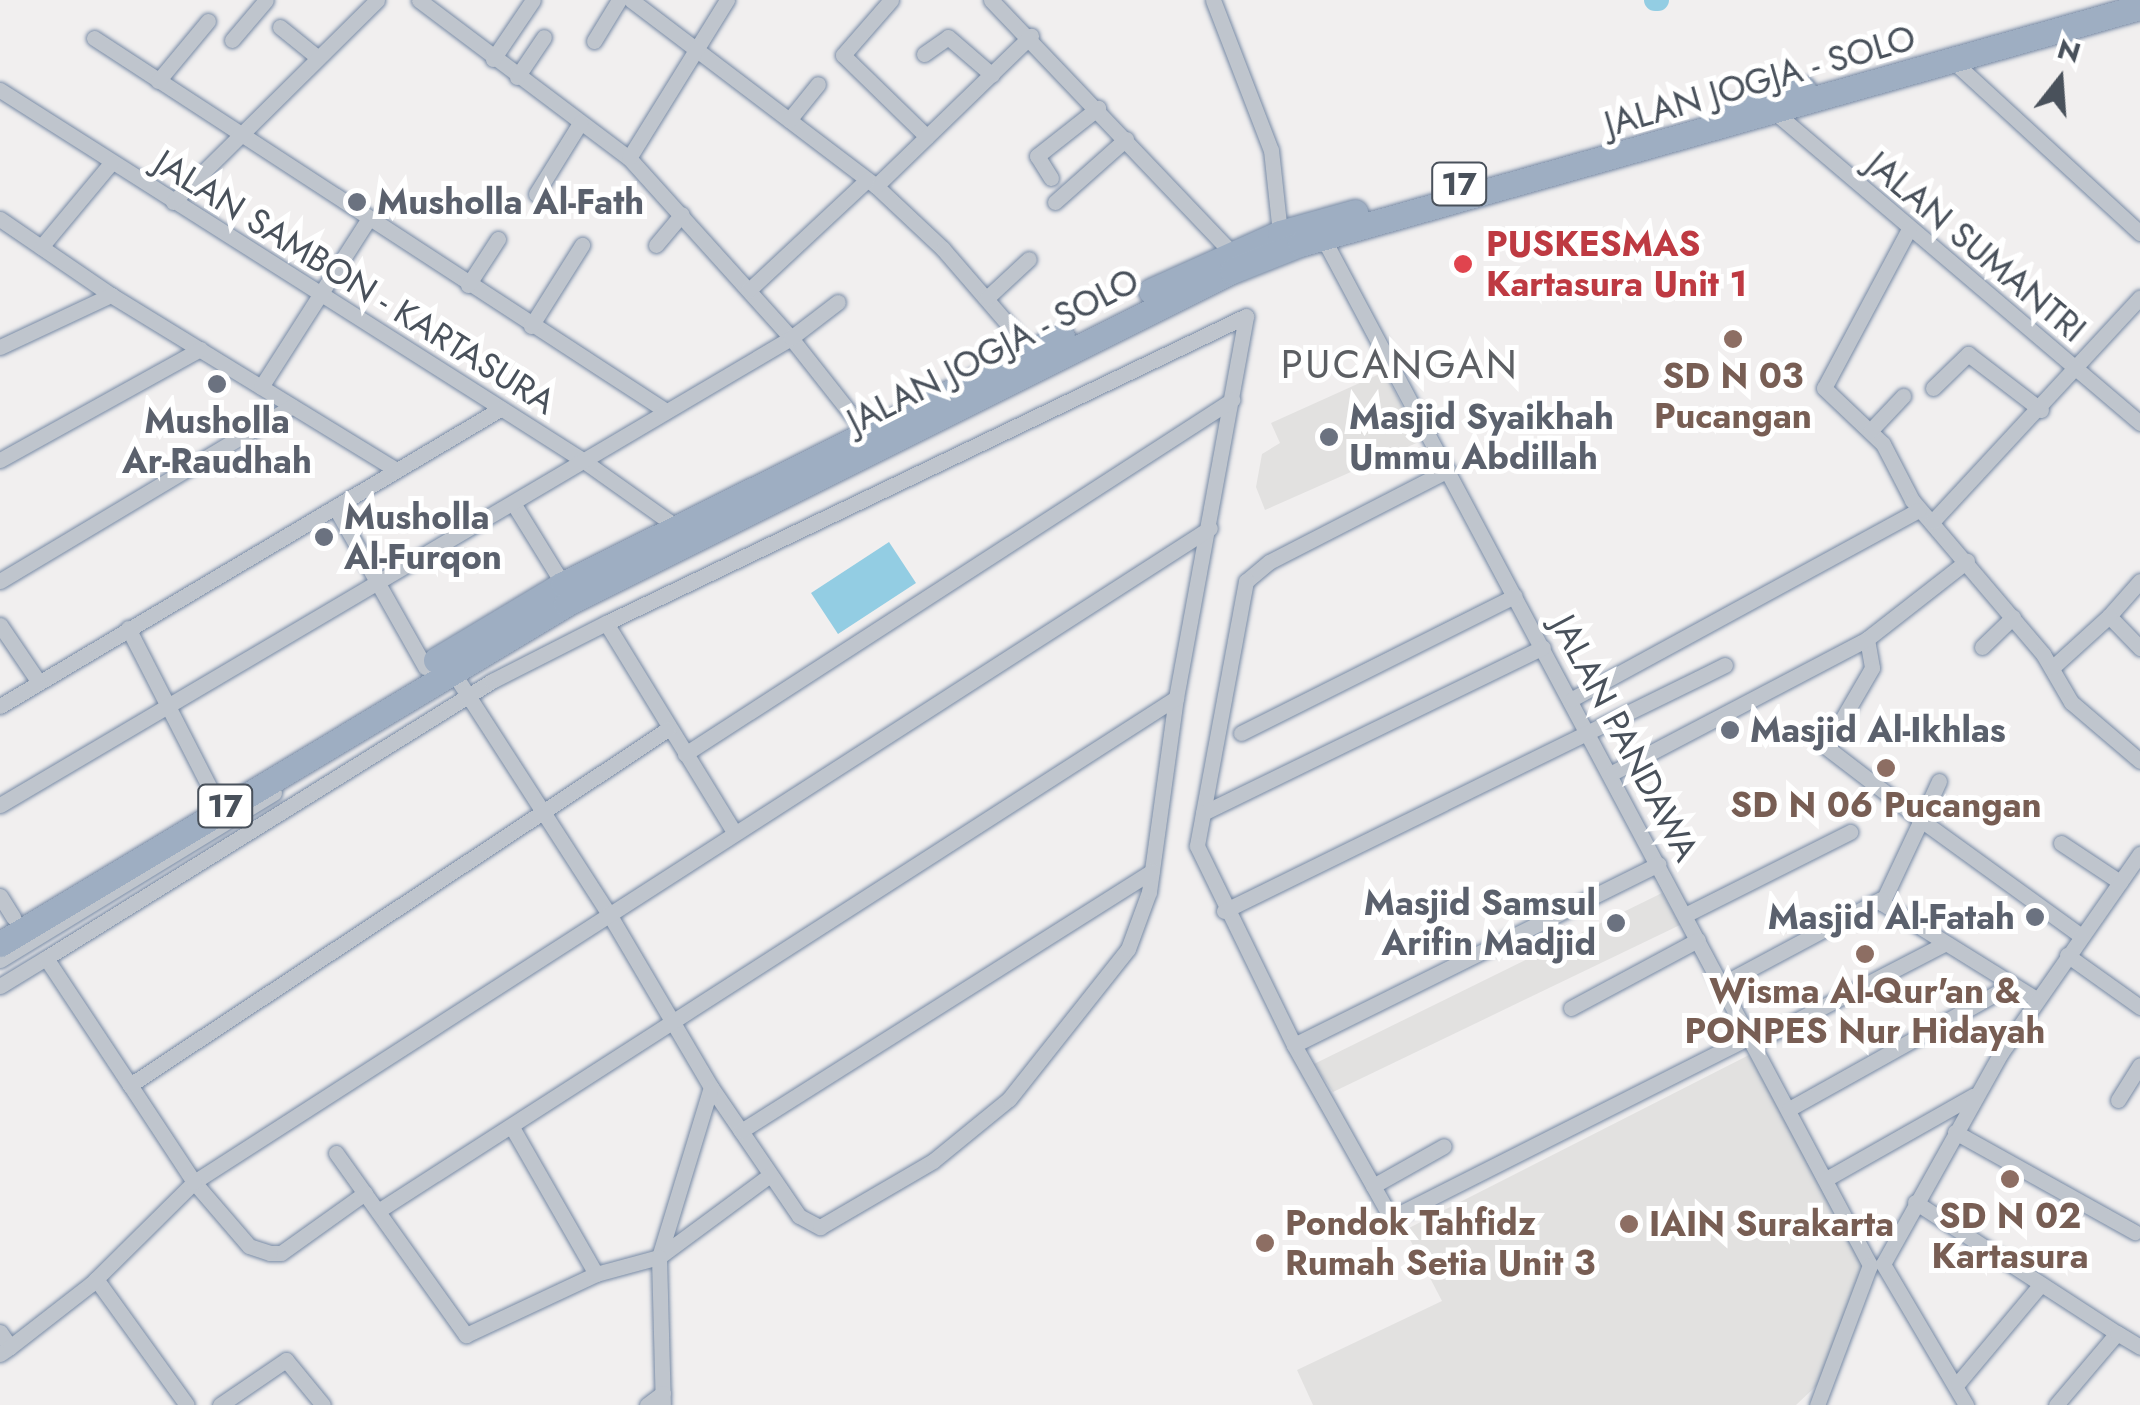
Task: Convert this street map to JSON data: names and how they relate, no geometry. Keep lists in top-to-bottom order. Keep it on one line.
{"streets":{"highway":["JALAN JOGJA - SOLO","17"],"street":["JALAN SUMANTRI","JALAN SAMBON - KARTASURA","JALAN PANDAWA"]},"crossings":[["JALAN JOGJA - SOLO","17"],["JALAN JOGJA - SOLO","JALAN SUMANTRI"],["JALAN JOGJA - SOLO","JALAN SAMBON - KARTASURA"],["JALAN JOGJA - SOLO","JALAN PANDAWA"]],"districts":["PUCANGAN"],"places":["Musholla Al-Fath","PUSKESMAS Kartasura Unit 1","SD N 03 Pucangan","Musholla Ar-Raudhah","Masjid Syaikhah Ummu Abdillah","Musholla Al-Furqon","Masjid Al-Ikhlas","SD N 06 Pucangan","Masjid Al-Fatah","Masjid Samsul Arifin Madjid","Wisma Al-Qur'an & PONPES Nur Hidayah","SD N 02 Kartasura","IAIN Surakarta","Pondok Tahfidz Rumah Setia Unit 3"],"north":"top"}
